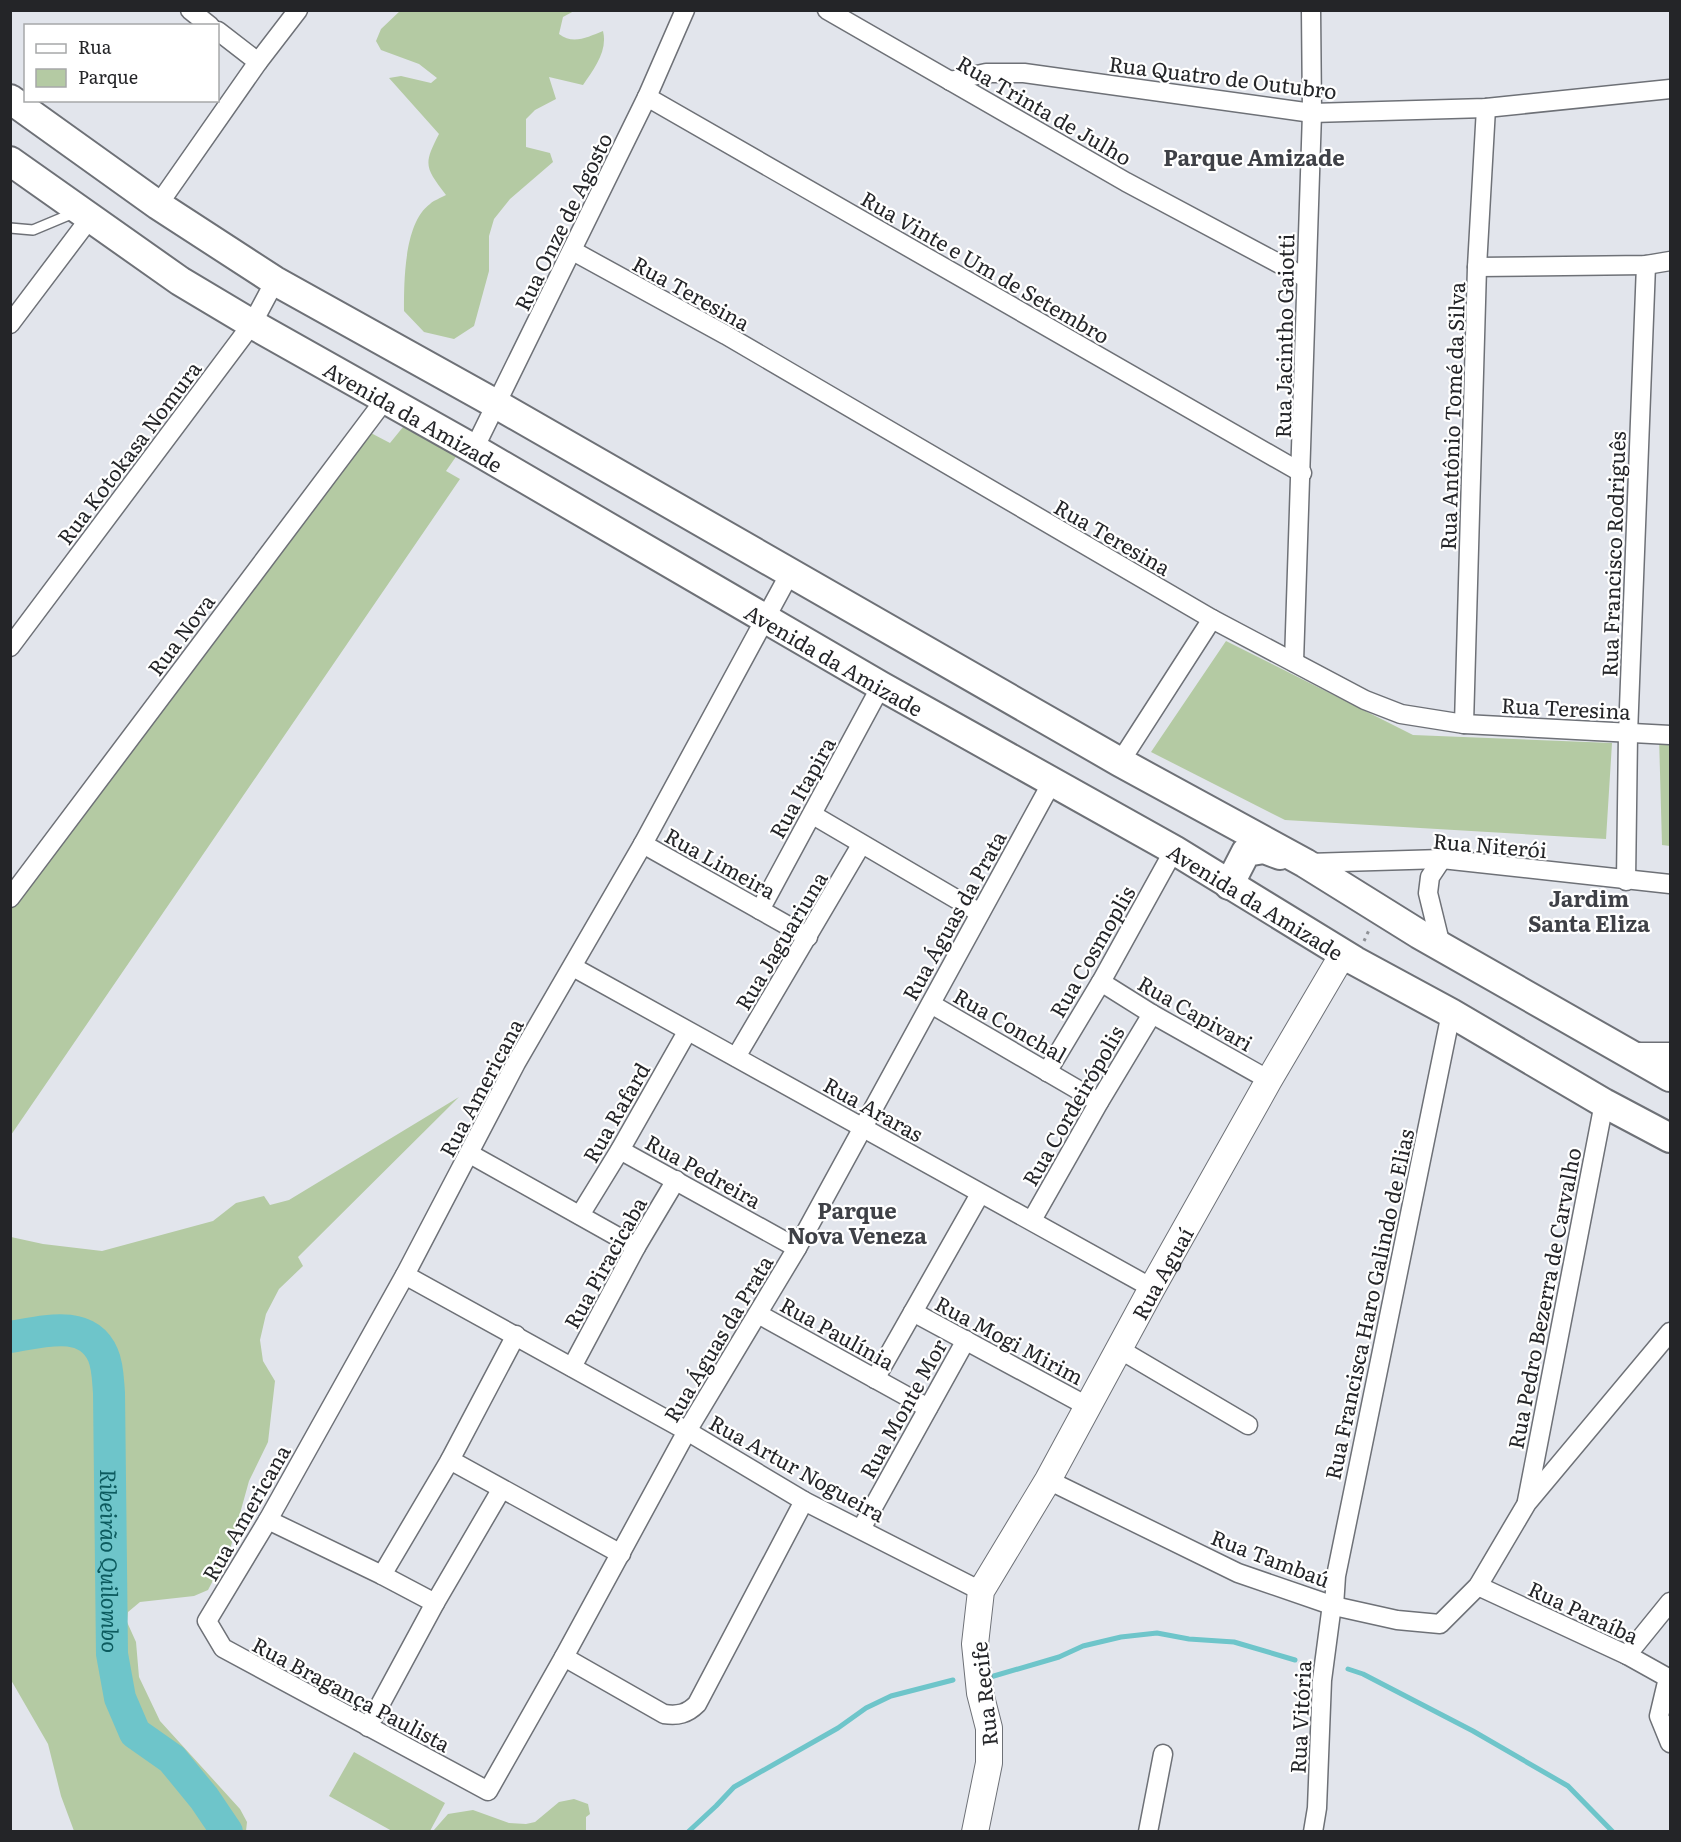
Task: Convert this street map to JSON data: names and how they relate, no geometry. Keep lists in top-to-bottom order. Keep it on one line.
{"streets":{"main road":["Avenida da Amizade"],"street":["Rua Quatro de Outubro","Rua Trinta de Julho","Rua Onze de Agosto","Rua Vinte e Um de Setembro","Rua Teresina","Rua Jacintho Gaiotti","Rua Antônio Tomé da Silva","Rua Kotokasa Nomura","Rua Francisco Rodriguês","Rua Nova","Rua Itapira","Rua Niterói","Rua Limeira","Rua Águas da Prata","Rua Jaguariuna","Rua Cosmoplis","Rua Capivari","Rua Conchal","Rua Americana","Rua Cordeirópolis","Rua Araras","Rua Rafard","Rua Pedreira","Rua Piracicaba","Rua Aguaí","Rua Pedro Bezerra de Carvalho","Rua Francisca Haro Galindo de Elias","Rua Paulínia","Rua Mogi Mirim","Rua Monte Mor","Rua Artur Nogueira","Rua Tambaú","Rua Paraíba","Rua Bragança Paulista","Rua Recife","Rua Vitória"]},"crossings":[["Rua Quatro de Outubro","Rua Trinta de Julho"],["Rua Quatro de Outubro","Rua Jacintho Gaiotti"],["Rua Quatro de Outubro","Rua Antônio Tomé da Silva"],["Rua Trinta de Julho","Rua Jacintho Gaiotti"],["Rua Onze de Agosto","Rua Vinte e Um de Setembro"],["Rua Onze de Agosto","Rua Teresina"],["Rua Onze de Agosto","Avenida da Amizade"],["Rua Vinte e Um de Setembro","Rua Jacintho Gaiotti"],["Rua Teresina","Rua Jacintho Gaiotti"],["Rua Teresina","Rua Antônio Tomé da Silva"],["Rua Teresina","Rua Francisco Rodriguês"],["Avenida da Amizade","Rua Kotokasa Nomura"],["Avenida da Amizade","Rua Nova"],["Avenida da Amizade","Rua Itapira"],["Avenida da Amizade","Rua Águas da Prata"],["Avenida da Amizade","Rua Cosmoplis"],["Avenida da Amizade","Rua Americana"],["Avenida da Amizade","Rua Aguaí"],["Avenida da Amizade","Rua Pedro Bezerra de Carvalho"],["Avenida da Amizade","Rua Francisca Haro Galindo de Elias"],["Rua Francisco Rodriguês","Rua Niterói"],["Rua Itapira","Rua Limeira"],["Rua Limeira","Rua Jaguariuna"],["Rua Limeira","Rua Americana"],["Rua Águas da Prata","Rua Conchal"],["Rua Águas da Prata","Rua Araras"],["Rua Águas da Prata","Rua Pedreira"],["Rua Águas da Prata","Rua Paulínia"],["Rua Águas da Prata","Rua Artur Nogueira"],["Rua Águas da Prata","Rua Bragança Paulista"],["Rua Jaguariuna","Rua Araras"],["Rua Cosmoplis","Rua Capivari"],["Rua Cosmoplis","Rua Conchal"],["Rua Capivari","Rua Cordeirópolis"],["Rua Capivari","Rua Aguaí"],["Rua Conchal","Rua Cordeirópolis"],["Rua Americana","Rua Araras"],["Rua Americana","Rua Artur Nogueira"],["Rua Americana","Rua Bragança Paulista"],["Rua Cordeirópolis","Rua Araras"],["Rua Araras","Rua Rafard"],["Rua Araras","Rua Aguaí"],["Rua Rafard","Rua Pedreira"],["Rua Pedreira","Rua Piracicaba"],["Rua Piracicaba","Rua Artur Nogueira"],["Rua Aguaí","Rua Mogi Mirim"],["Rua Aguaí","Rua Artur Nogueira"],["Rua Aguaí","Rua Tambaú"],["Rua Aguaí","Rua Recife"],["Rua Francisca Haro Galindo de Elias","Rua Tambaú"],["Rua Francisca Haro Galindo de Elias","Rua Vitória"],["Rua Paulínia","Rua Monte Mor"],["Rua Mogi Mirim","Rua Monte Mor"],["Rua Monte Mor","Rua Artur Nogueira"],["Rua Artur Nogueira","Rua Recife"],["Rua Tambaú","Rua Paraíba"],["Rua Tambaú","Rua Vitória"]],"districts":["Parque Amizade","Jardim Santa Eliza","Parque Nova Veneza"],"water":["Ribeirão Quilombo"],"legend":["Rua","Parque"]}
